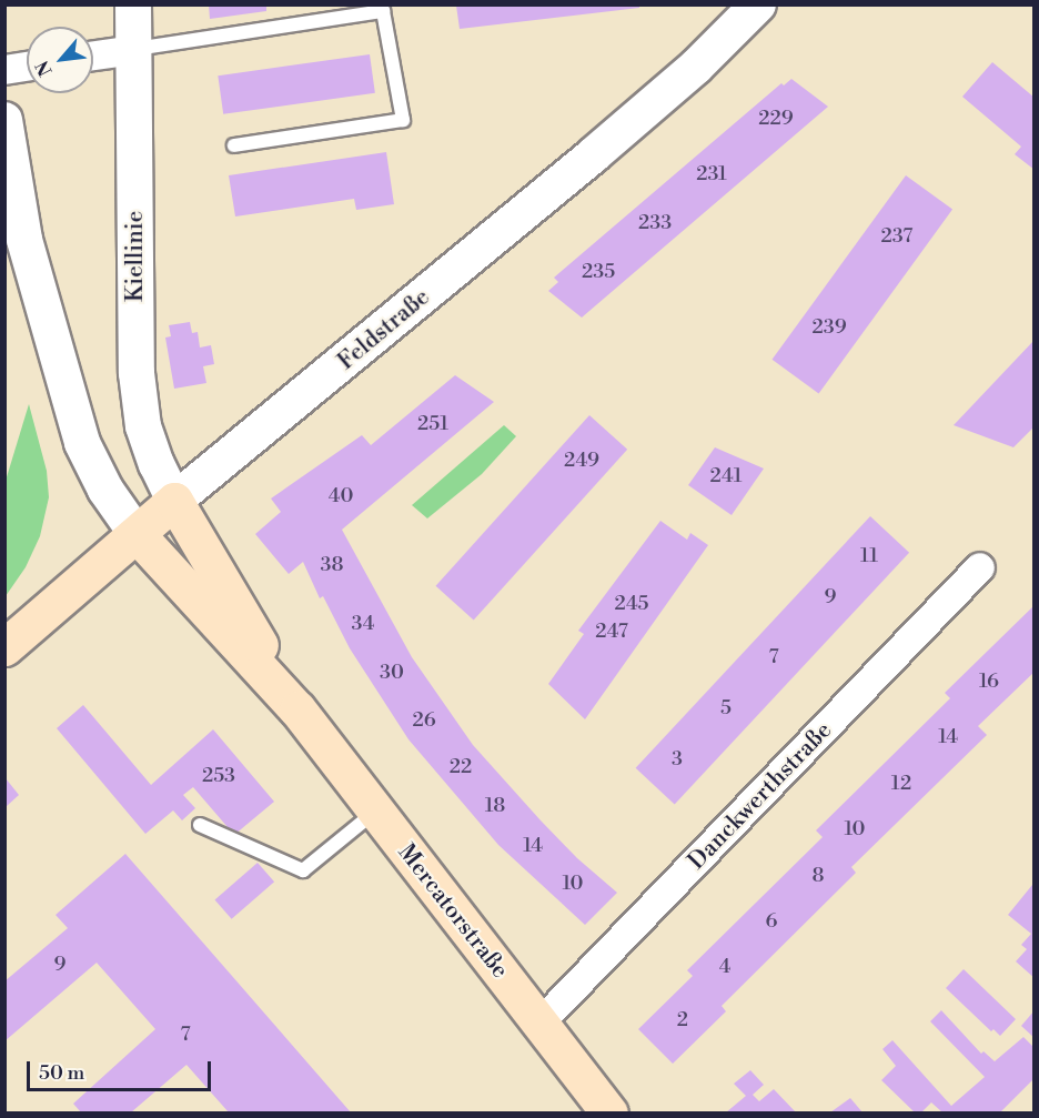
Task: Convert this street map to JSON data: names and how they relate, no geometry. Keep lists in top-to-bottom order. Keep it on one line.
{"streets":{"main road":["Feldstraße","Mercatorstraße"],"street":["Kiellinie","Danckwerthstraße"]},"crossings":[["Kiellinie","Feldstraße"],["Kiellinie","Mercatorstraße"],["Feldstraße","Mercatorstraße"],["Danckwerthstraße","Mercatorstraße"]],"house_numbers":["229","231","233","237","235","239","251","249","241","40","11","38","9","245","34","247","7","30","16","5","26","14","3","22","253","12","18","10","14","8","10","6","9","4","2","7"],"scale_bar":"50 m","north":"bottom left"}
